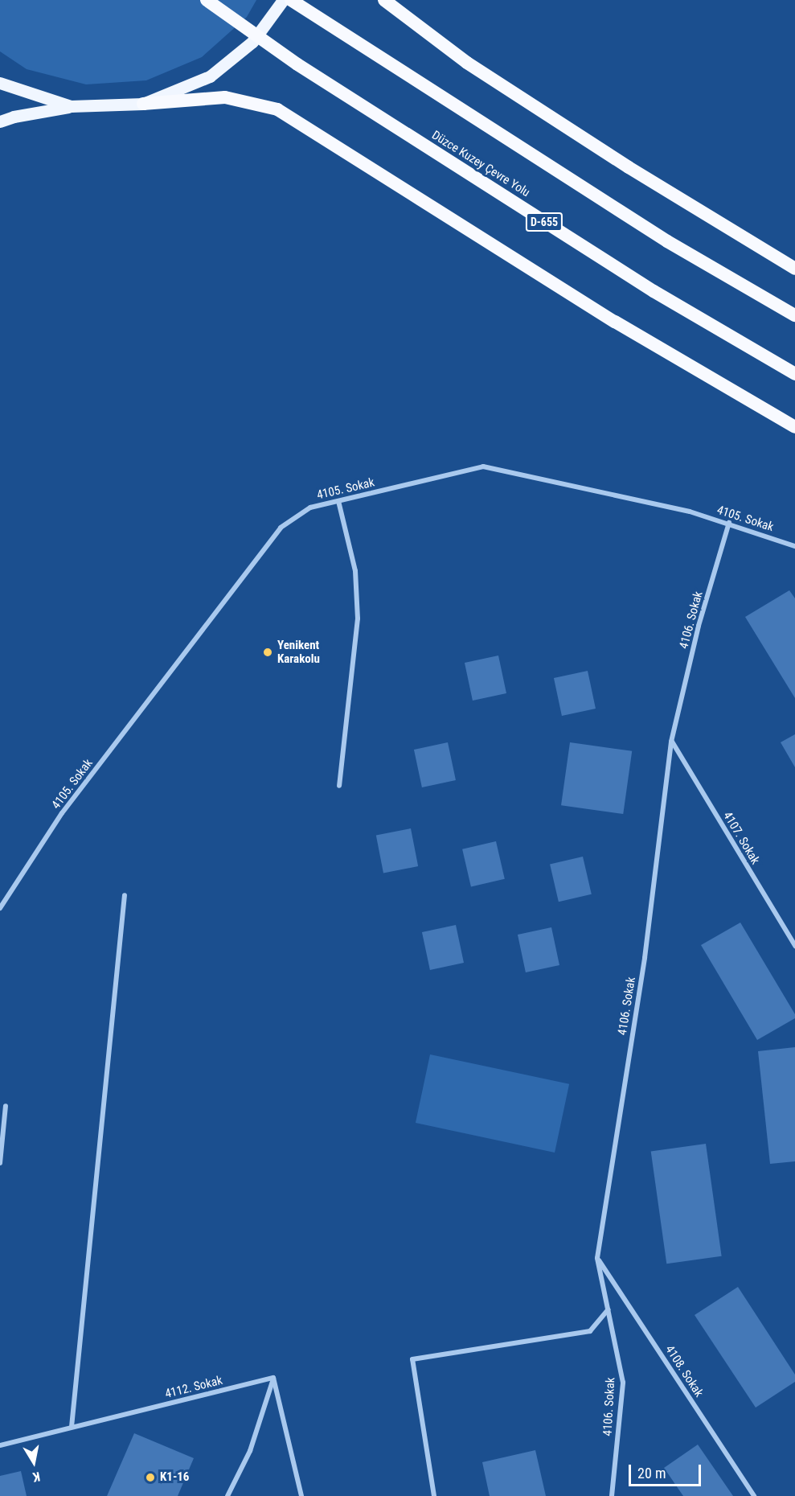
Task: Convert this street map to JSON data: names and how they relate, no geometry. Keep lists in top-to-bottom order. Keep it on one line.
{"streets":{"highway":["Düzce Kuzey Çevre Yolu","D-655"],"street":["4105. Sokak","4106. Sokak","4107. Sokak","4108. Sokak","4112. Sokak"]},"crossings":[["4105. Sokak","4106. Sokak"],["4106. Sokak","4107. Sokak"],["4106. Sokak","4108. Sokak"]],"places":["Yenikent Karakolu","K1-16"],"scale_bar":"20 m","north":"bottom"}
